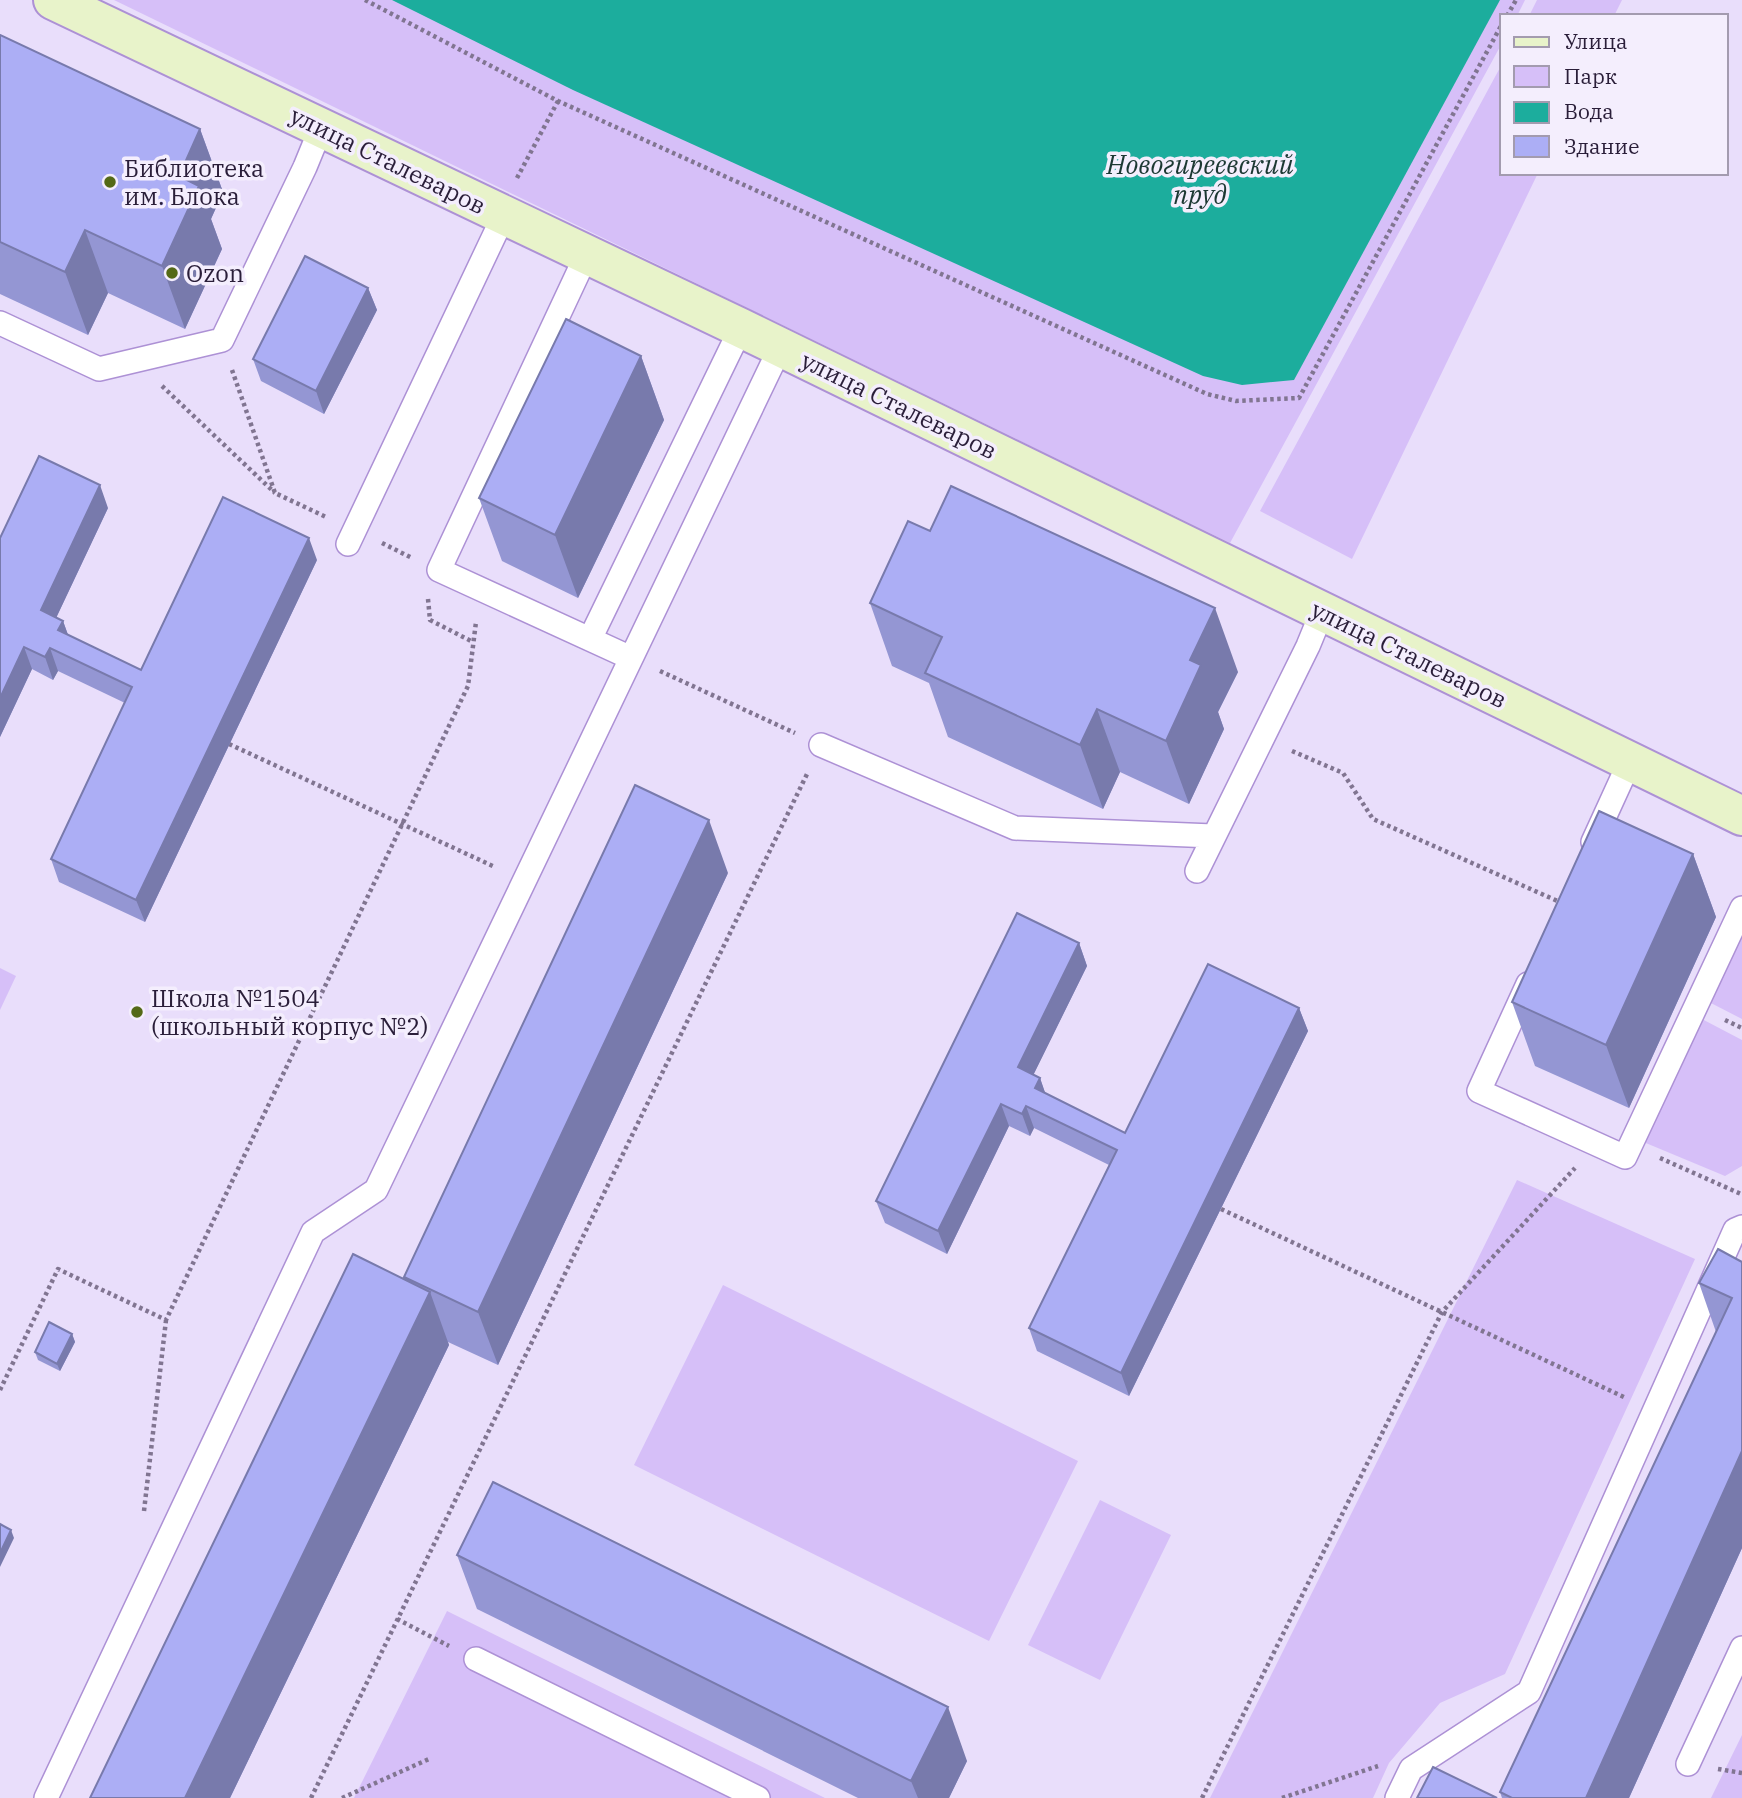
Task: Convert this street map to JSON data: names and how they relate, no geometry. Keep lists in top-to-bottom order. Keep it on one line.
{"streets":{"main road":["улица Сталеваров"]},"water":["Новогиреевский пруд"],"places":["Библиотека им. Блока","Ozon","Школа №1504 (школьный корпус №2)"],"legend":["Улица","Парк","Вода","Здание"]}
